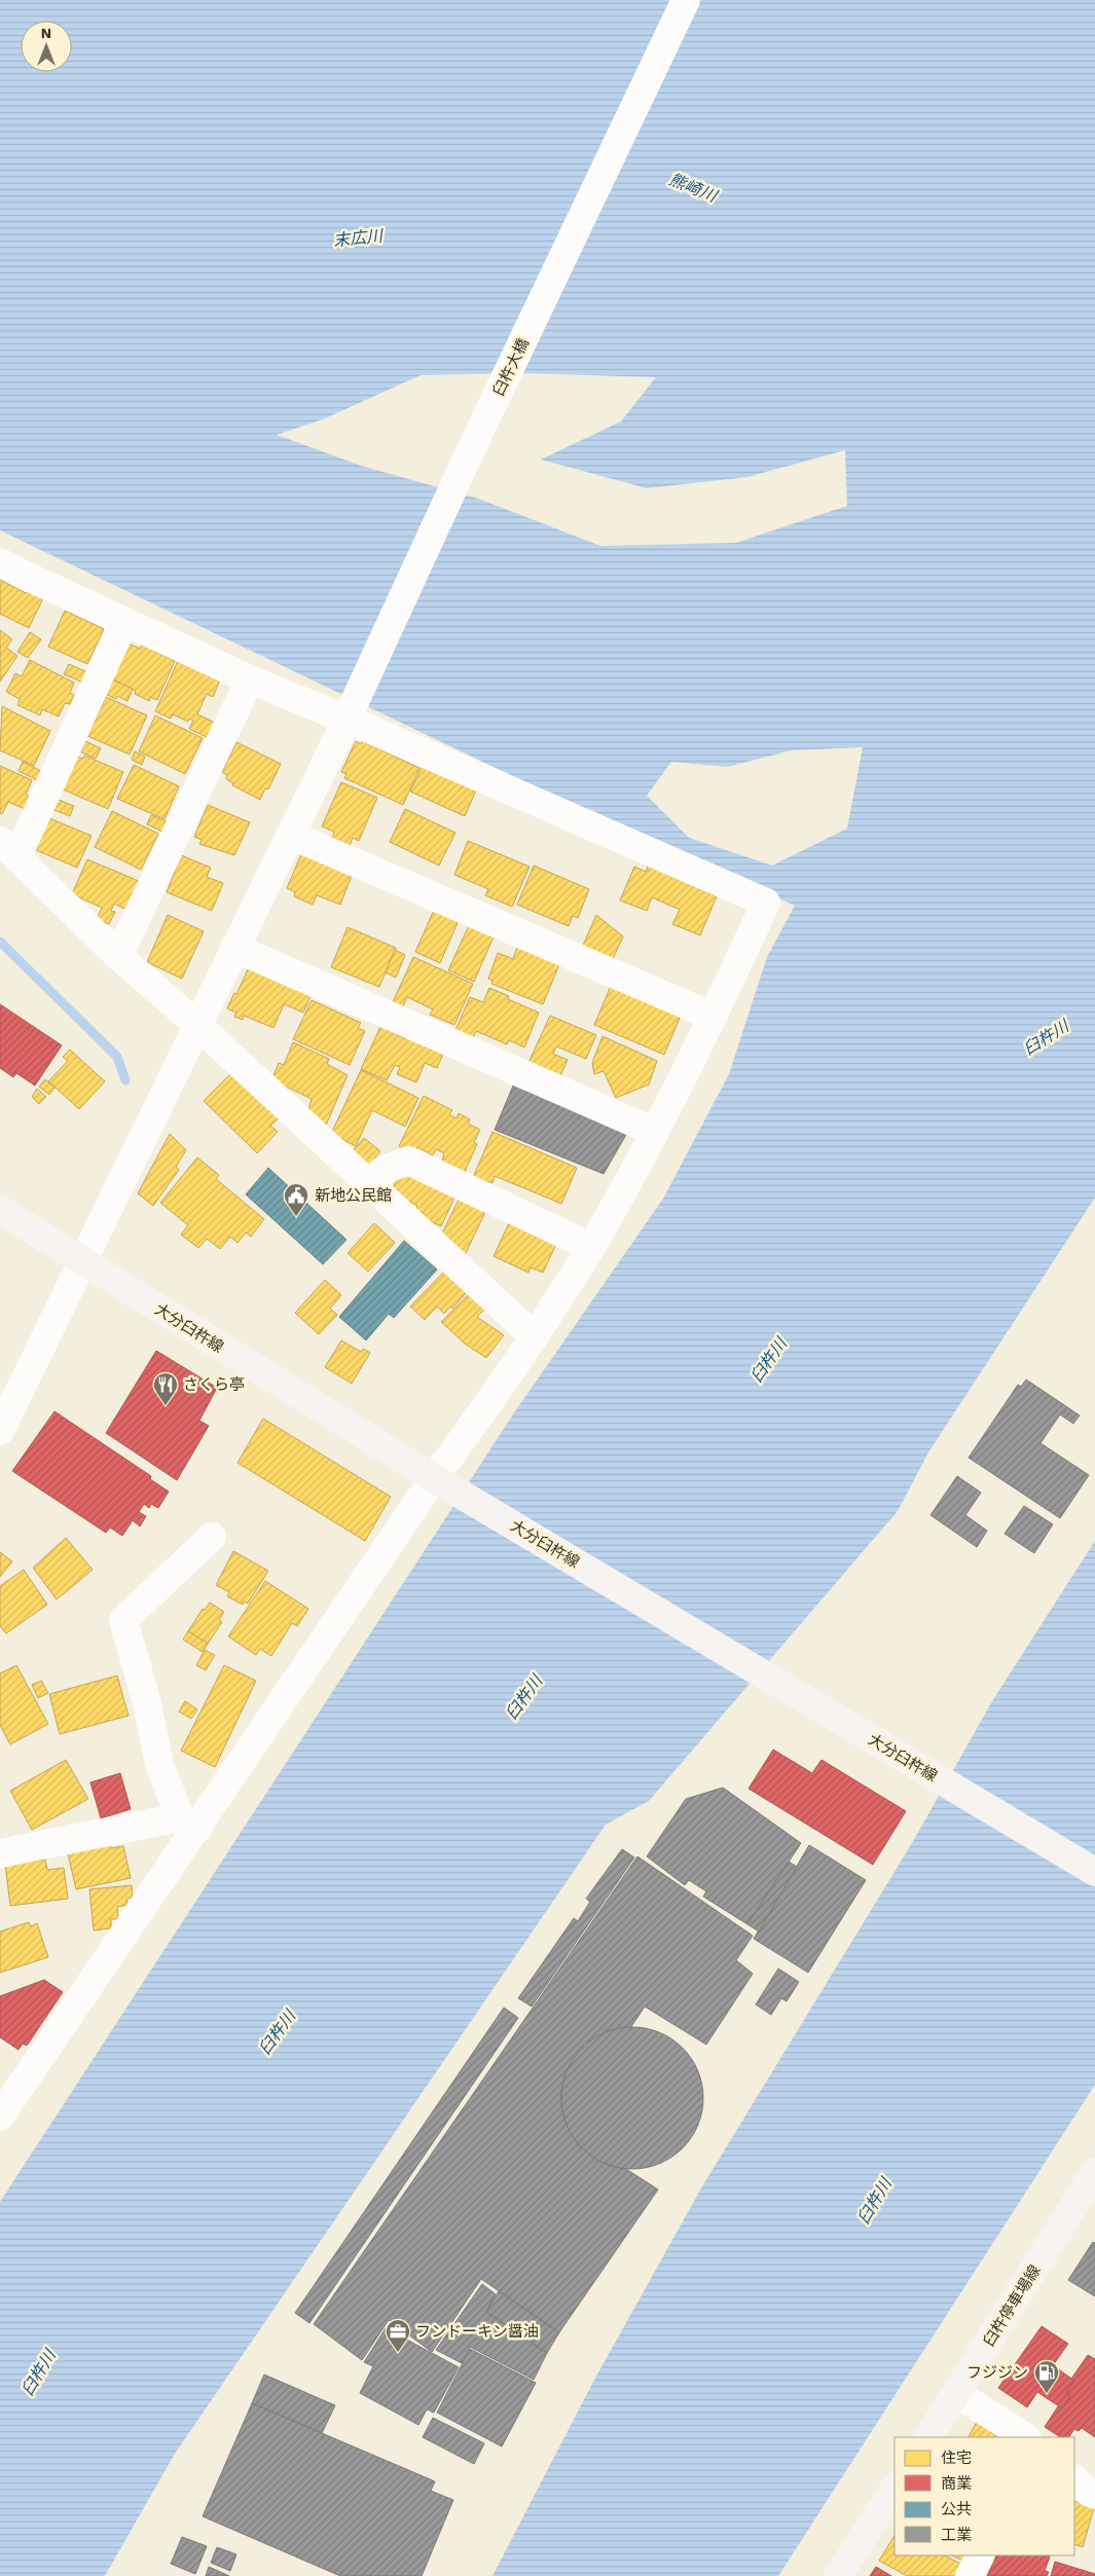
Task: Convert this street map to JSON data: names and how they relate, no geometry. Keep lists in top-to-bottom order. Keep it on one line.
{"streets":{"main road":["大分臼杵線","臼杵停車場線"],"street":["臼杵大橋"]},"crossings":[["臼杵大橋","大分臼杵線"]],"water":["熊崎川","末広川","臼杵川"],"places":{"public building":["新地公民館"],"restaurant":["さくら亭"],"office":["フンドーキン醤油"],"fuel station":["フジジン"]},"legend":["住宅","商業","公共","工業"],"north":"top"}
